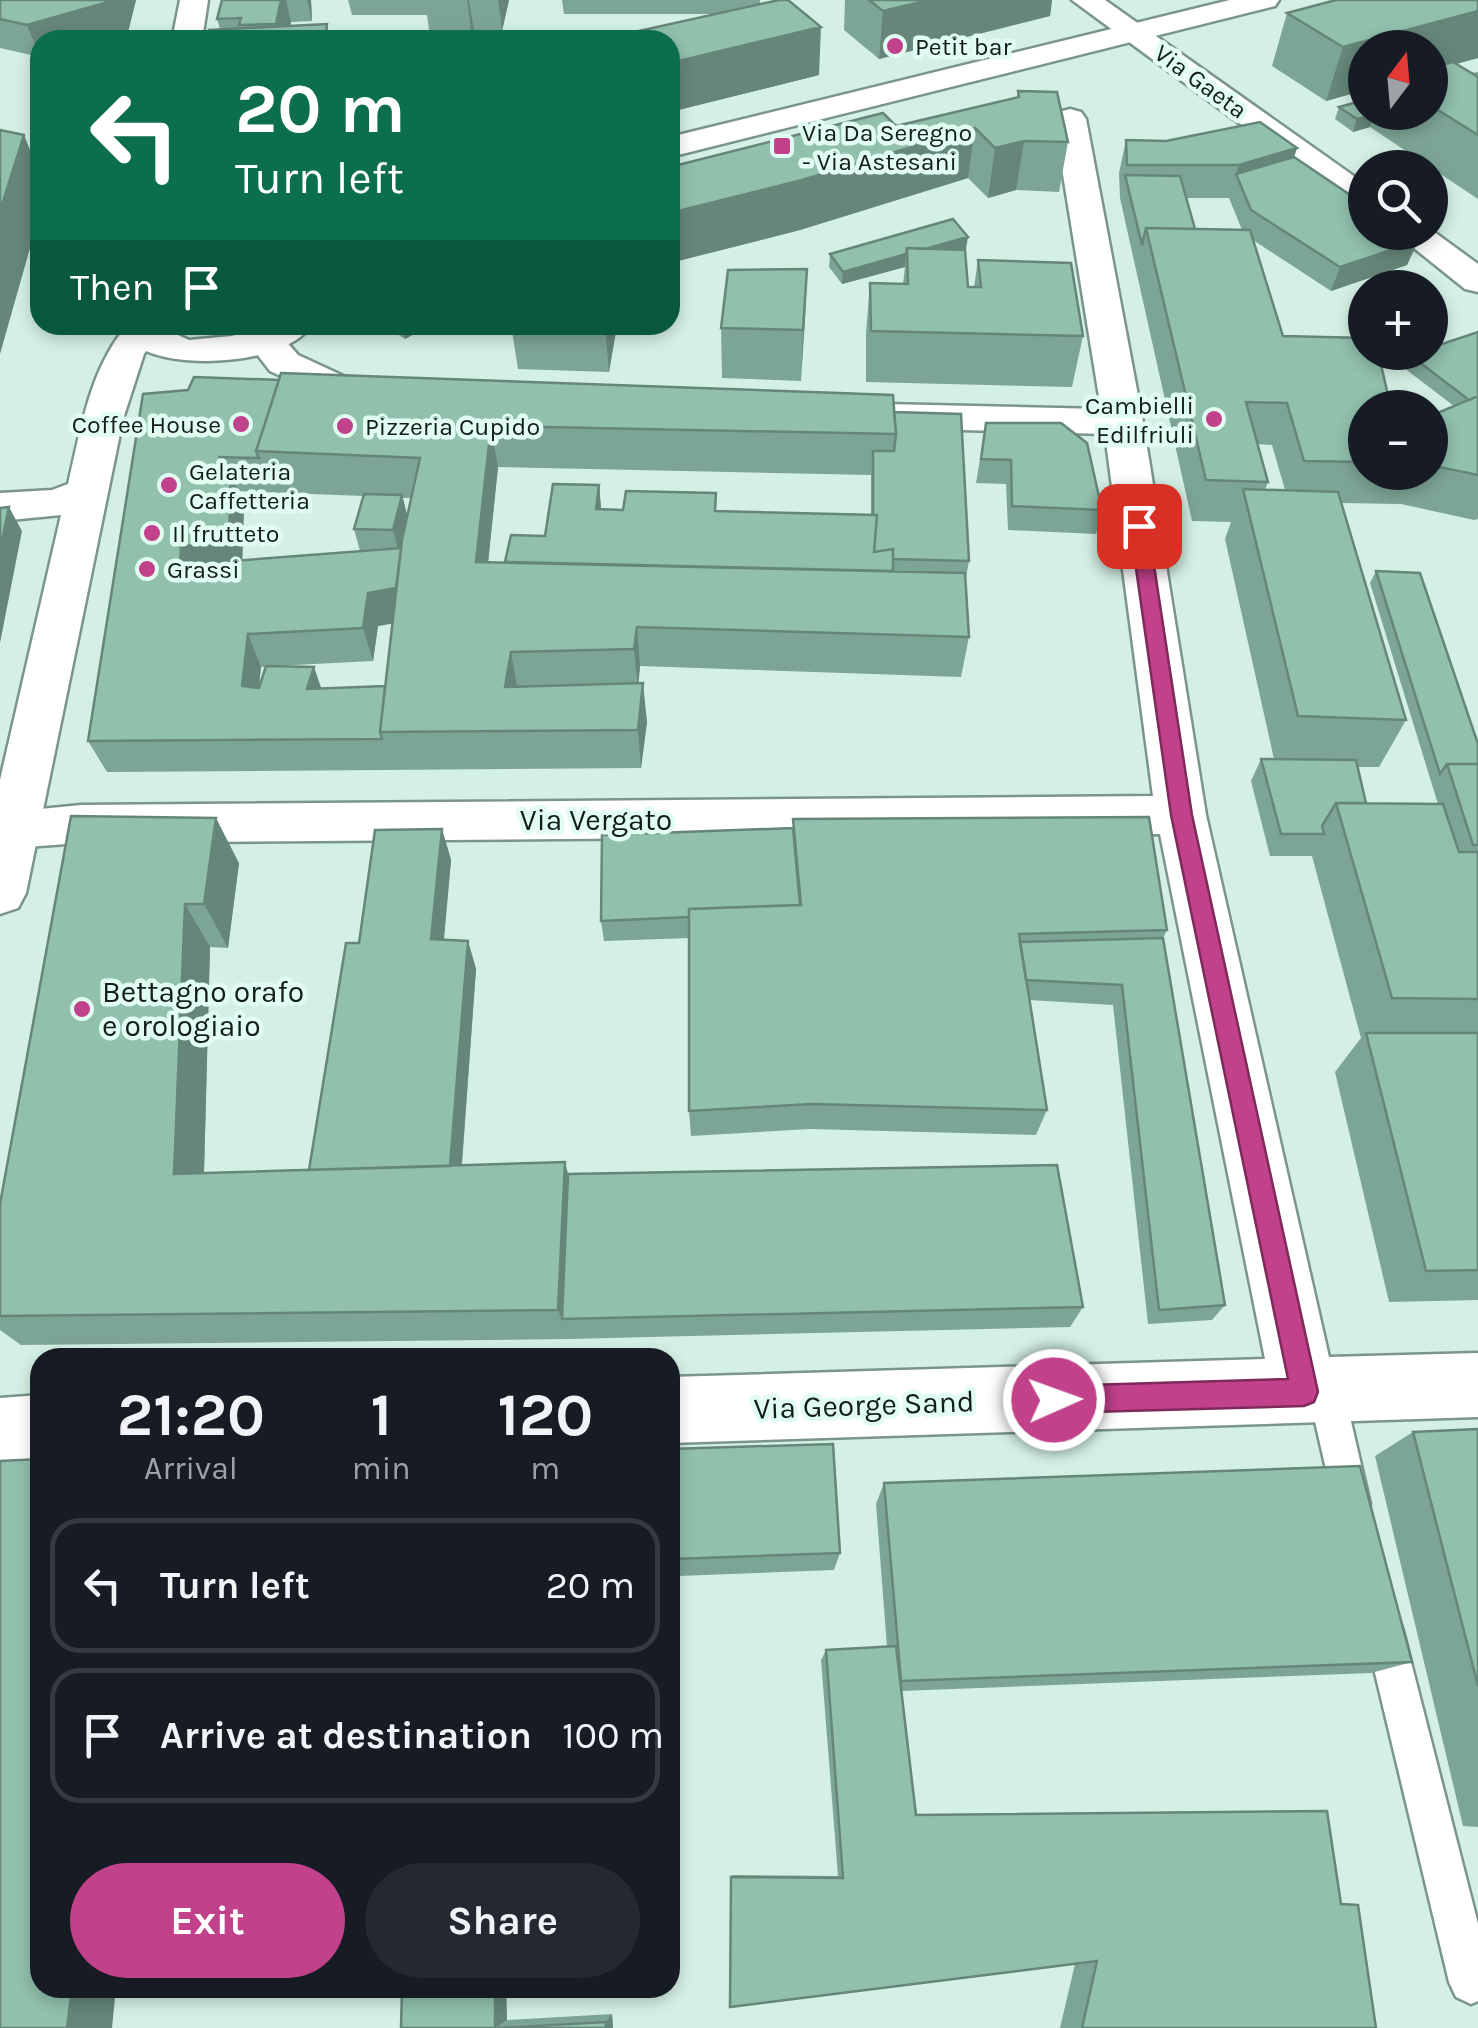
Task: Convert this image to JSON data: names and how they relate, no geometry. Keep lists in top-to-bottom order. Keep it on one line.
{"streets":{"street":["Via Gaeta","Via Vergato","Via George Sand"]},"places":{"other":["Petit bar","Cambielli Edilfriuli","Coffee House","Pizzeria Cupido","Gelateria Caffetteria","Il frutteto","Grassi","Bettagno orafo e orologiaio"],"transit":["Via Da Seregno - Via Astesani"]},"north":"top","page":{"map_buttons":["+","−"],"turn":["20 m","Turn left"],"then":"Then","eta":["21:20","Arrival","1","min","120","m"],"list":[{"name":"Turn left","value":"20 m"},{"name":"Arrive at destination","value":"100 m"}],"buttons":["Exit","Share"]}}
